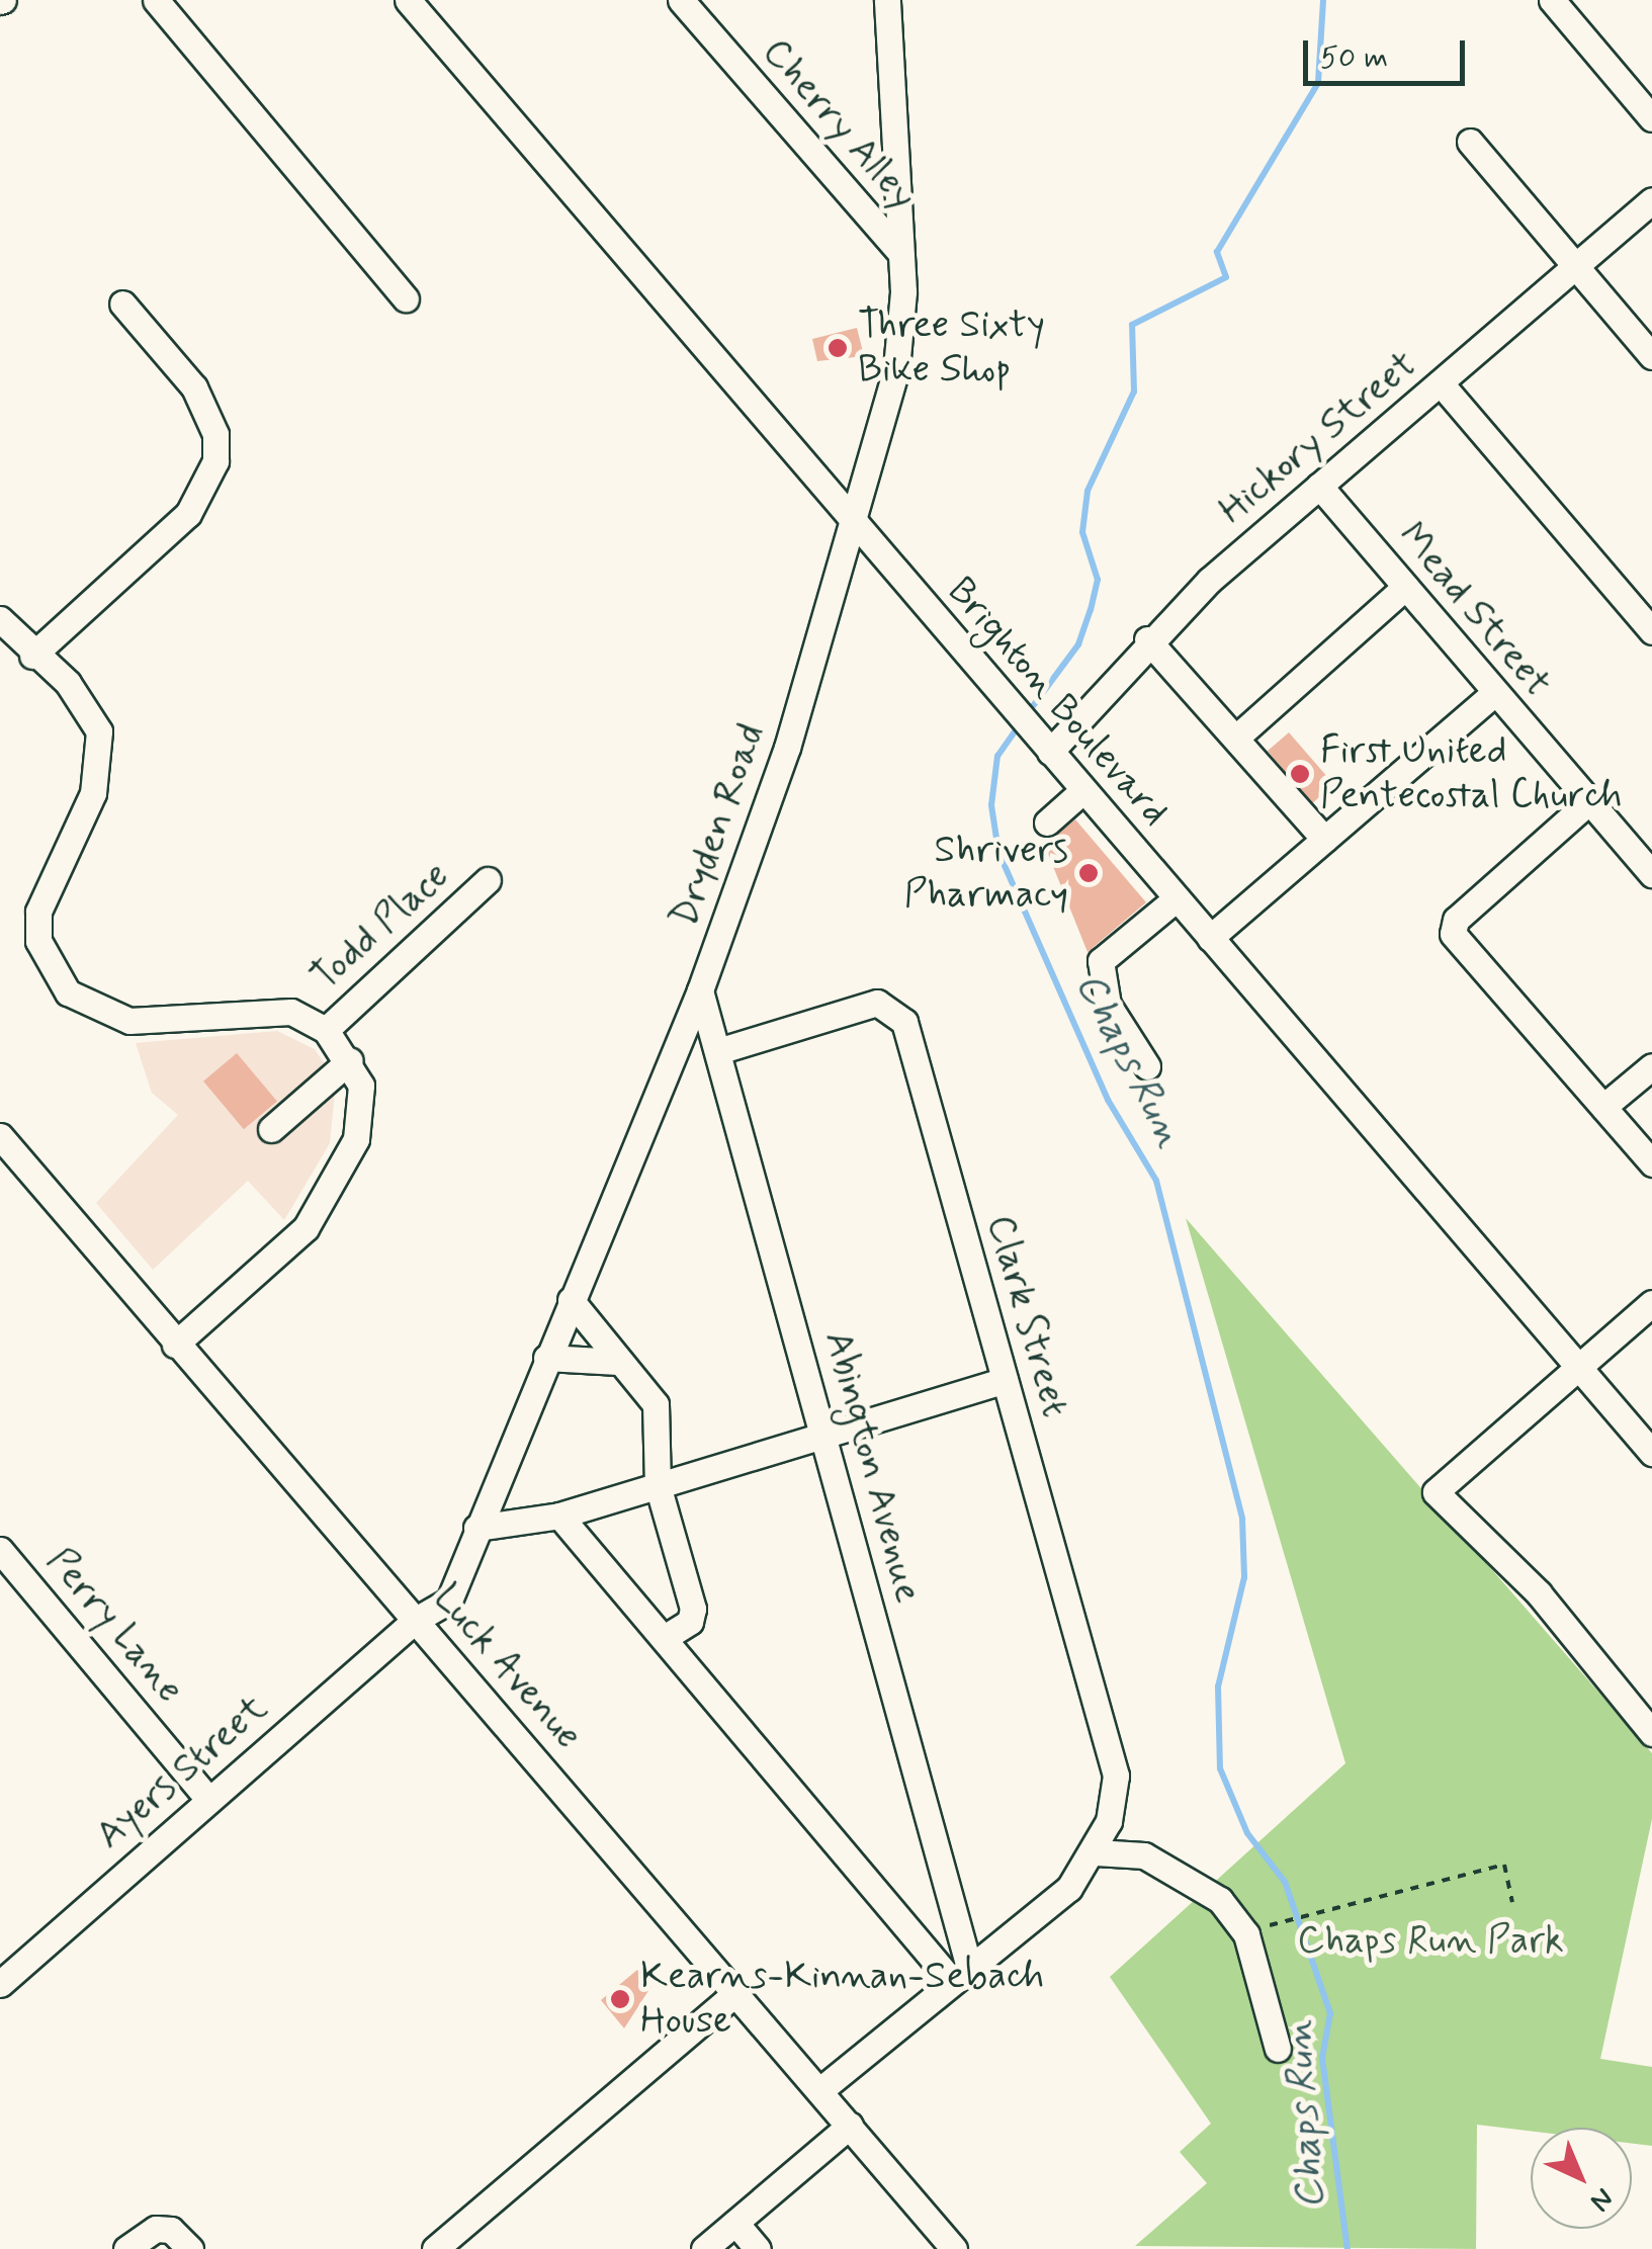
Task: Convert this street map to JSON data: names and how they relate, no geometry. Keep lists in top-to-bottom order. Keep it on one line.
{"streets":{"street":["Cherry Alley","Hickory Street","Mead Street","Brighton Boulevard","Dryden Road","Todd Place","Clark Street","Abington Avenue","Perry Lane","Luck Avenue","Ayers Street"]},"crossings":[["Cherry Alley","Dryden Road"],["Hickory Street","Mead Street"],["Hickory Street","Brighton Boulevard"],["Brighton Boulevard","Dryden Road"],["Dryden Road","Abington Avenue"],["Dryden Road","Luck Avenue"],["Dryden Road","Ayers Street"],["Clark Street","Abington Avenue"],["Clark Street","Luck Avenue"],["Perry Lane","Ayers Street"],["Luck Avenue","Ayers Street"]],"water":["Chaps Run"],"parks":["Chaps Run Park"],"places":["Three Sixty Bike Shop","First United Pentecostal Church","Shrivers Pharmacy","Kearns-Kinnan-Sebach House"],"scale_bar":"50 m","north":"bottom right"}
